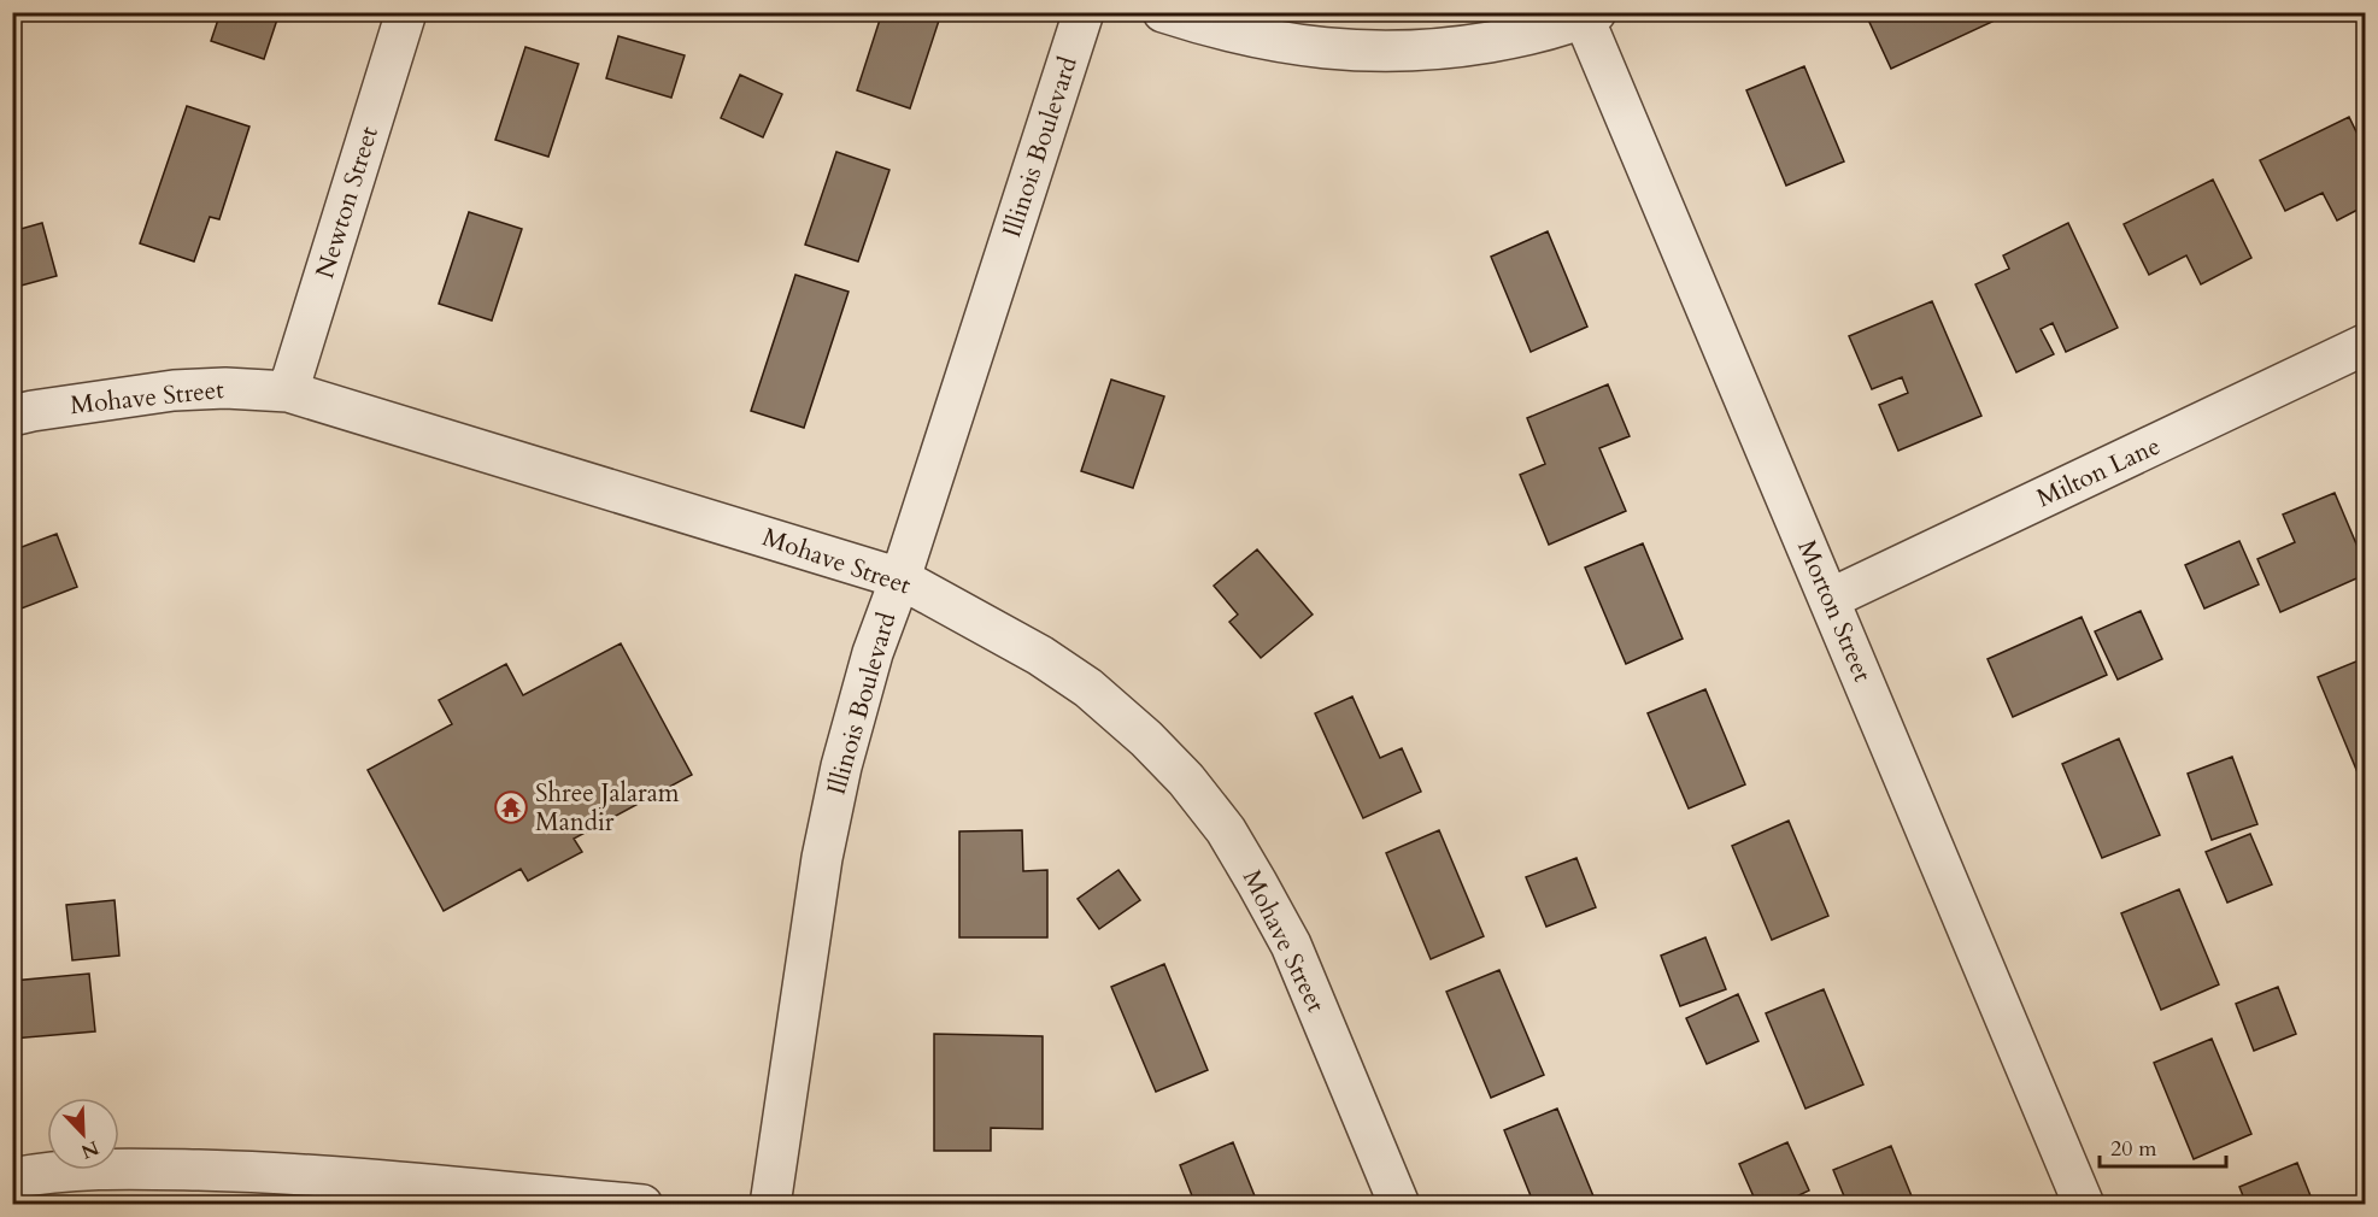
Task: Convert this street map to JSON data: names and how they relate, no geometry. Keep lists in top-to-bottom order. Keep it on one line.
{"streets":{"street":["Illinois Boulevard","Newton Street","Mohave Street","Milton Lane","Morton Street"]},"crossings":[["Illinois Boulevard","Mohave Street"],["Newton Street","Mohave Street"],["Milton Lane","Morton Street"]],"places":{"temple":["Shree Jalaram Mandir"]},"scale_bar":"20 m","north":"bottom right"}
